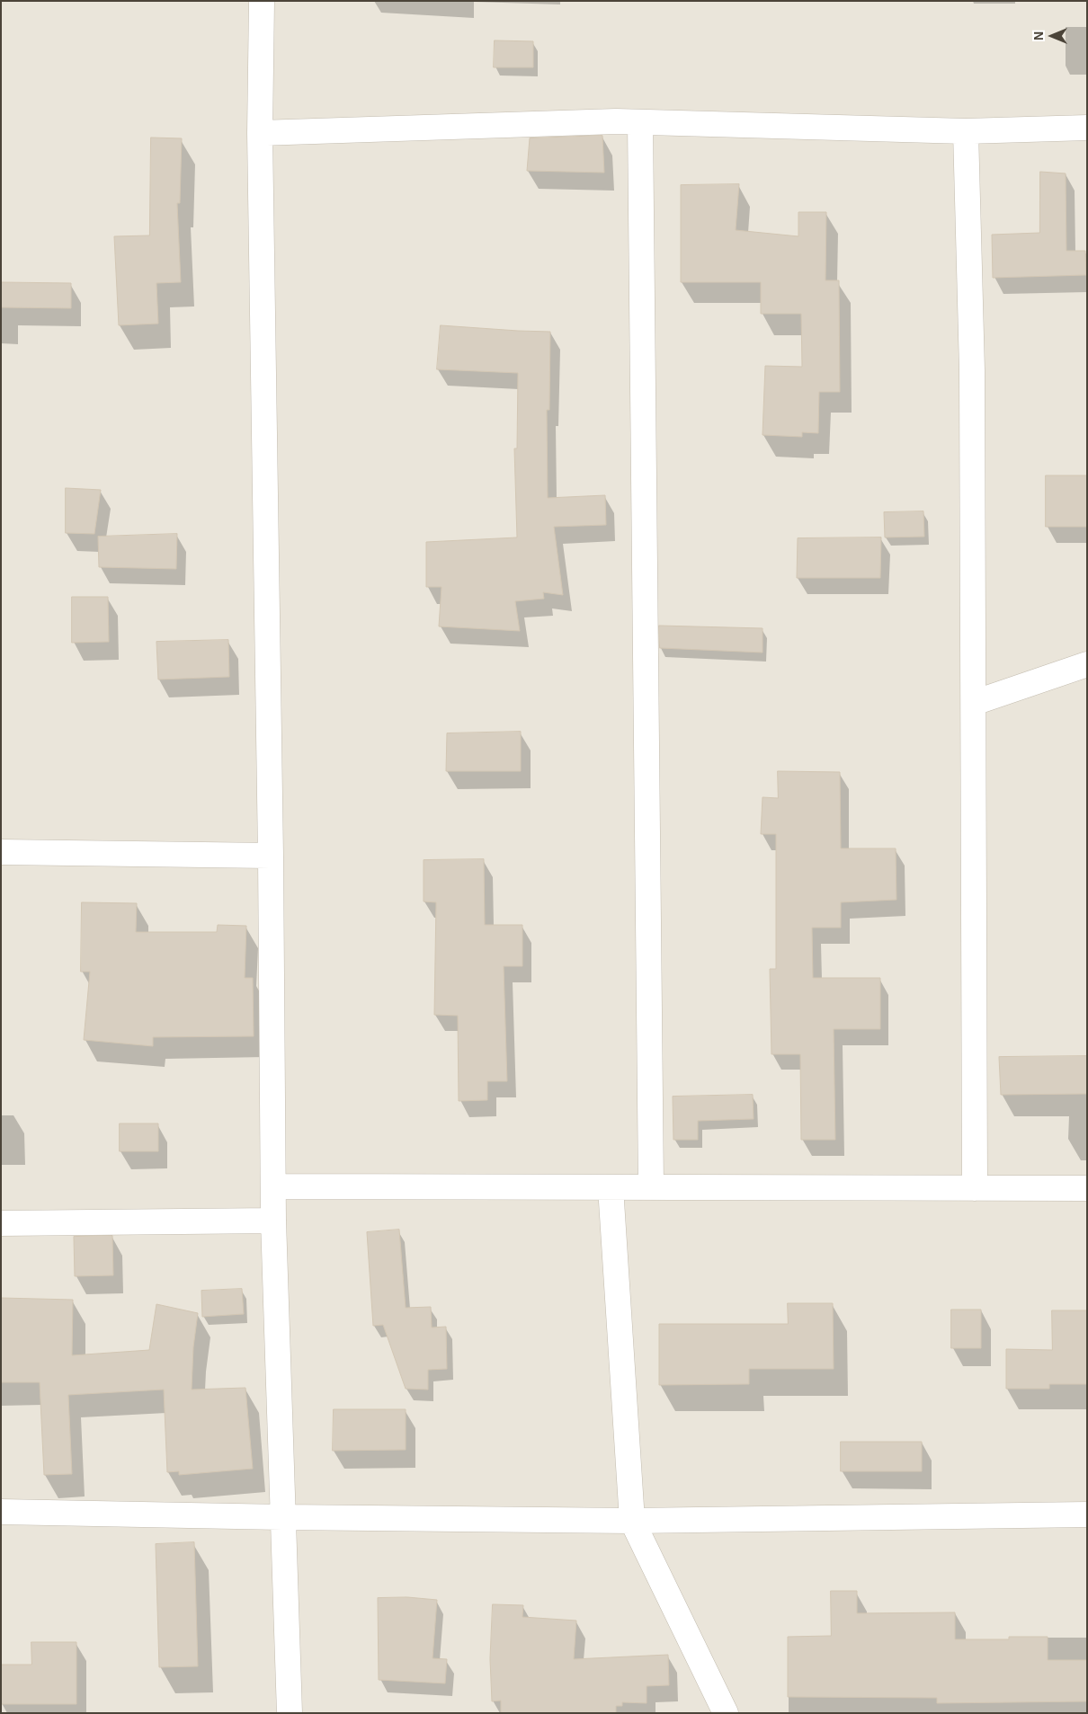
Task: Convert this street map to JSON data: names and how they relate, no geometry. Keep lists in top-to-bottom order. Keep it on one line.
{"north":"left"}
